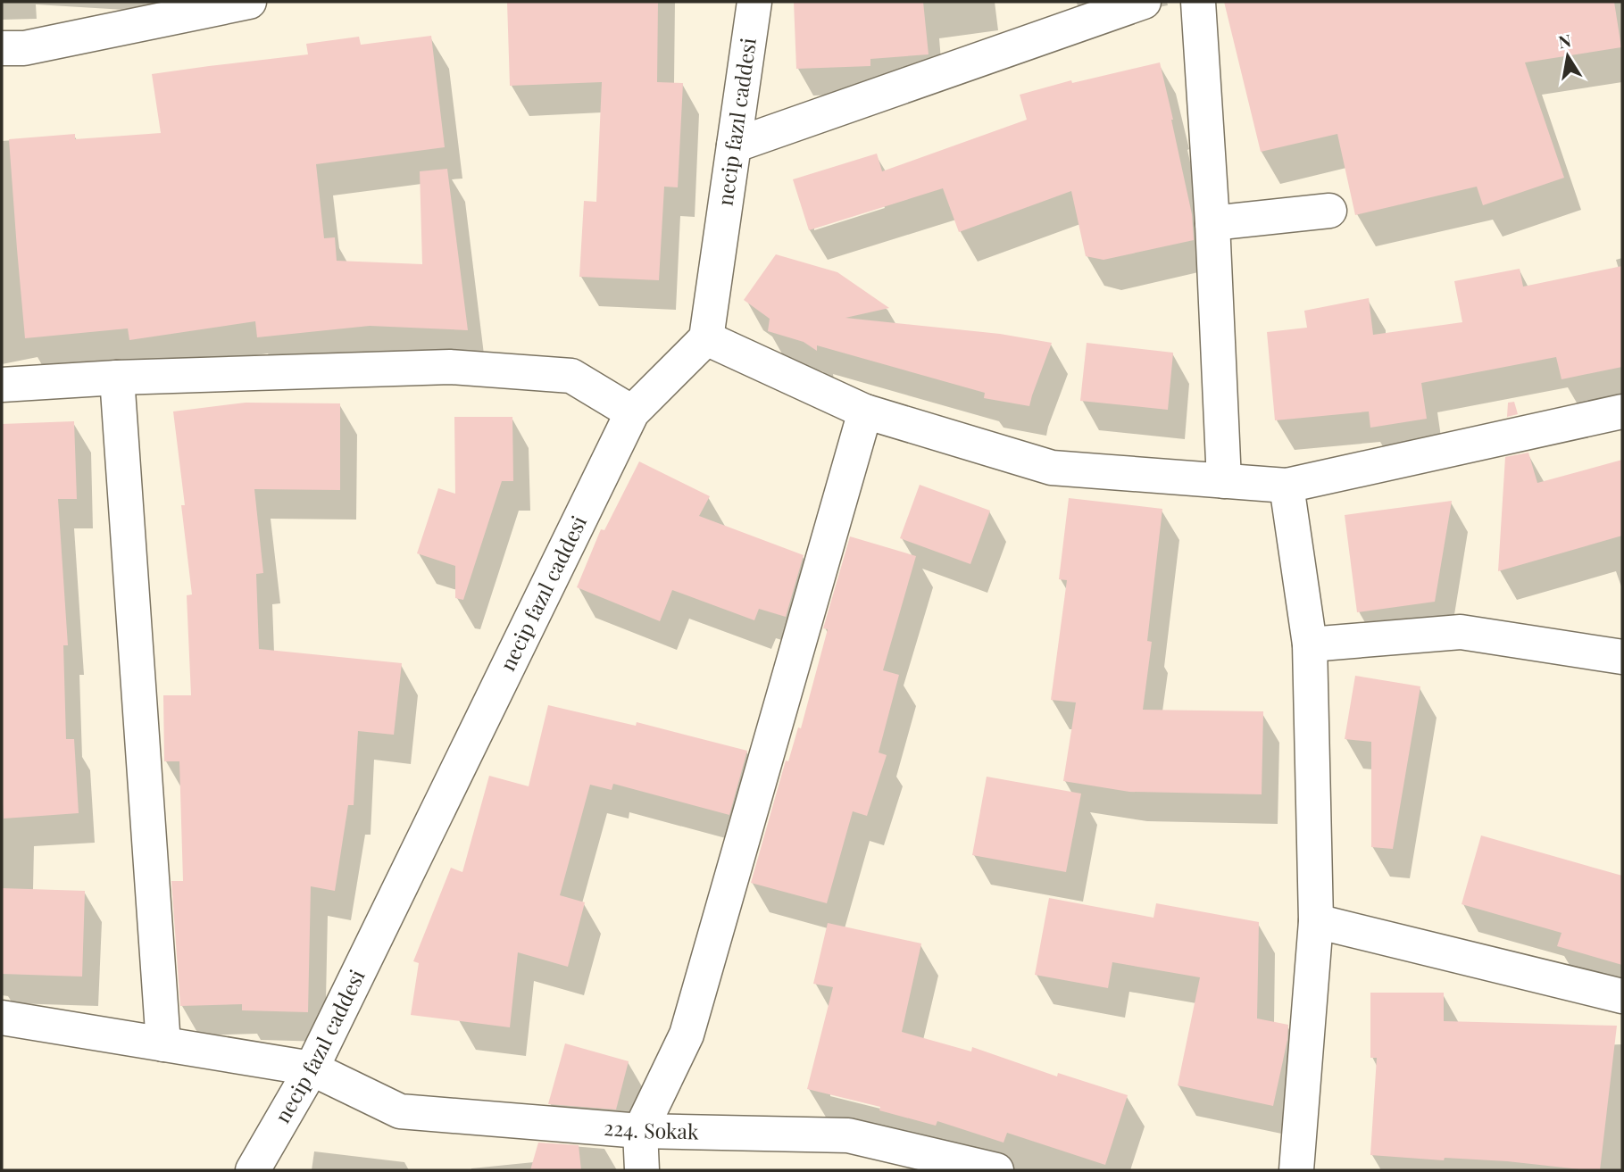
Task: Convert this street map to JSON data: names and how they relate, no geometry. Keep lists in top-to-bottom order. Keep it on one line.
{"streets":{"street":["necip fazıl caddesi","224. Sokak"]},"crossings":[["necip fazıl caddesi","224. Sokak"]],"north":"top"}
